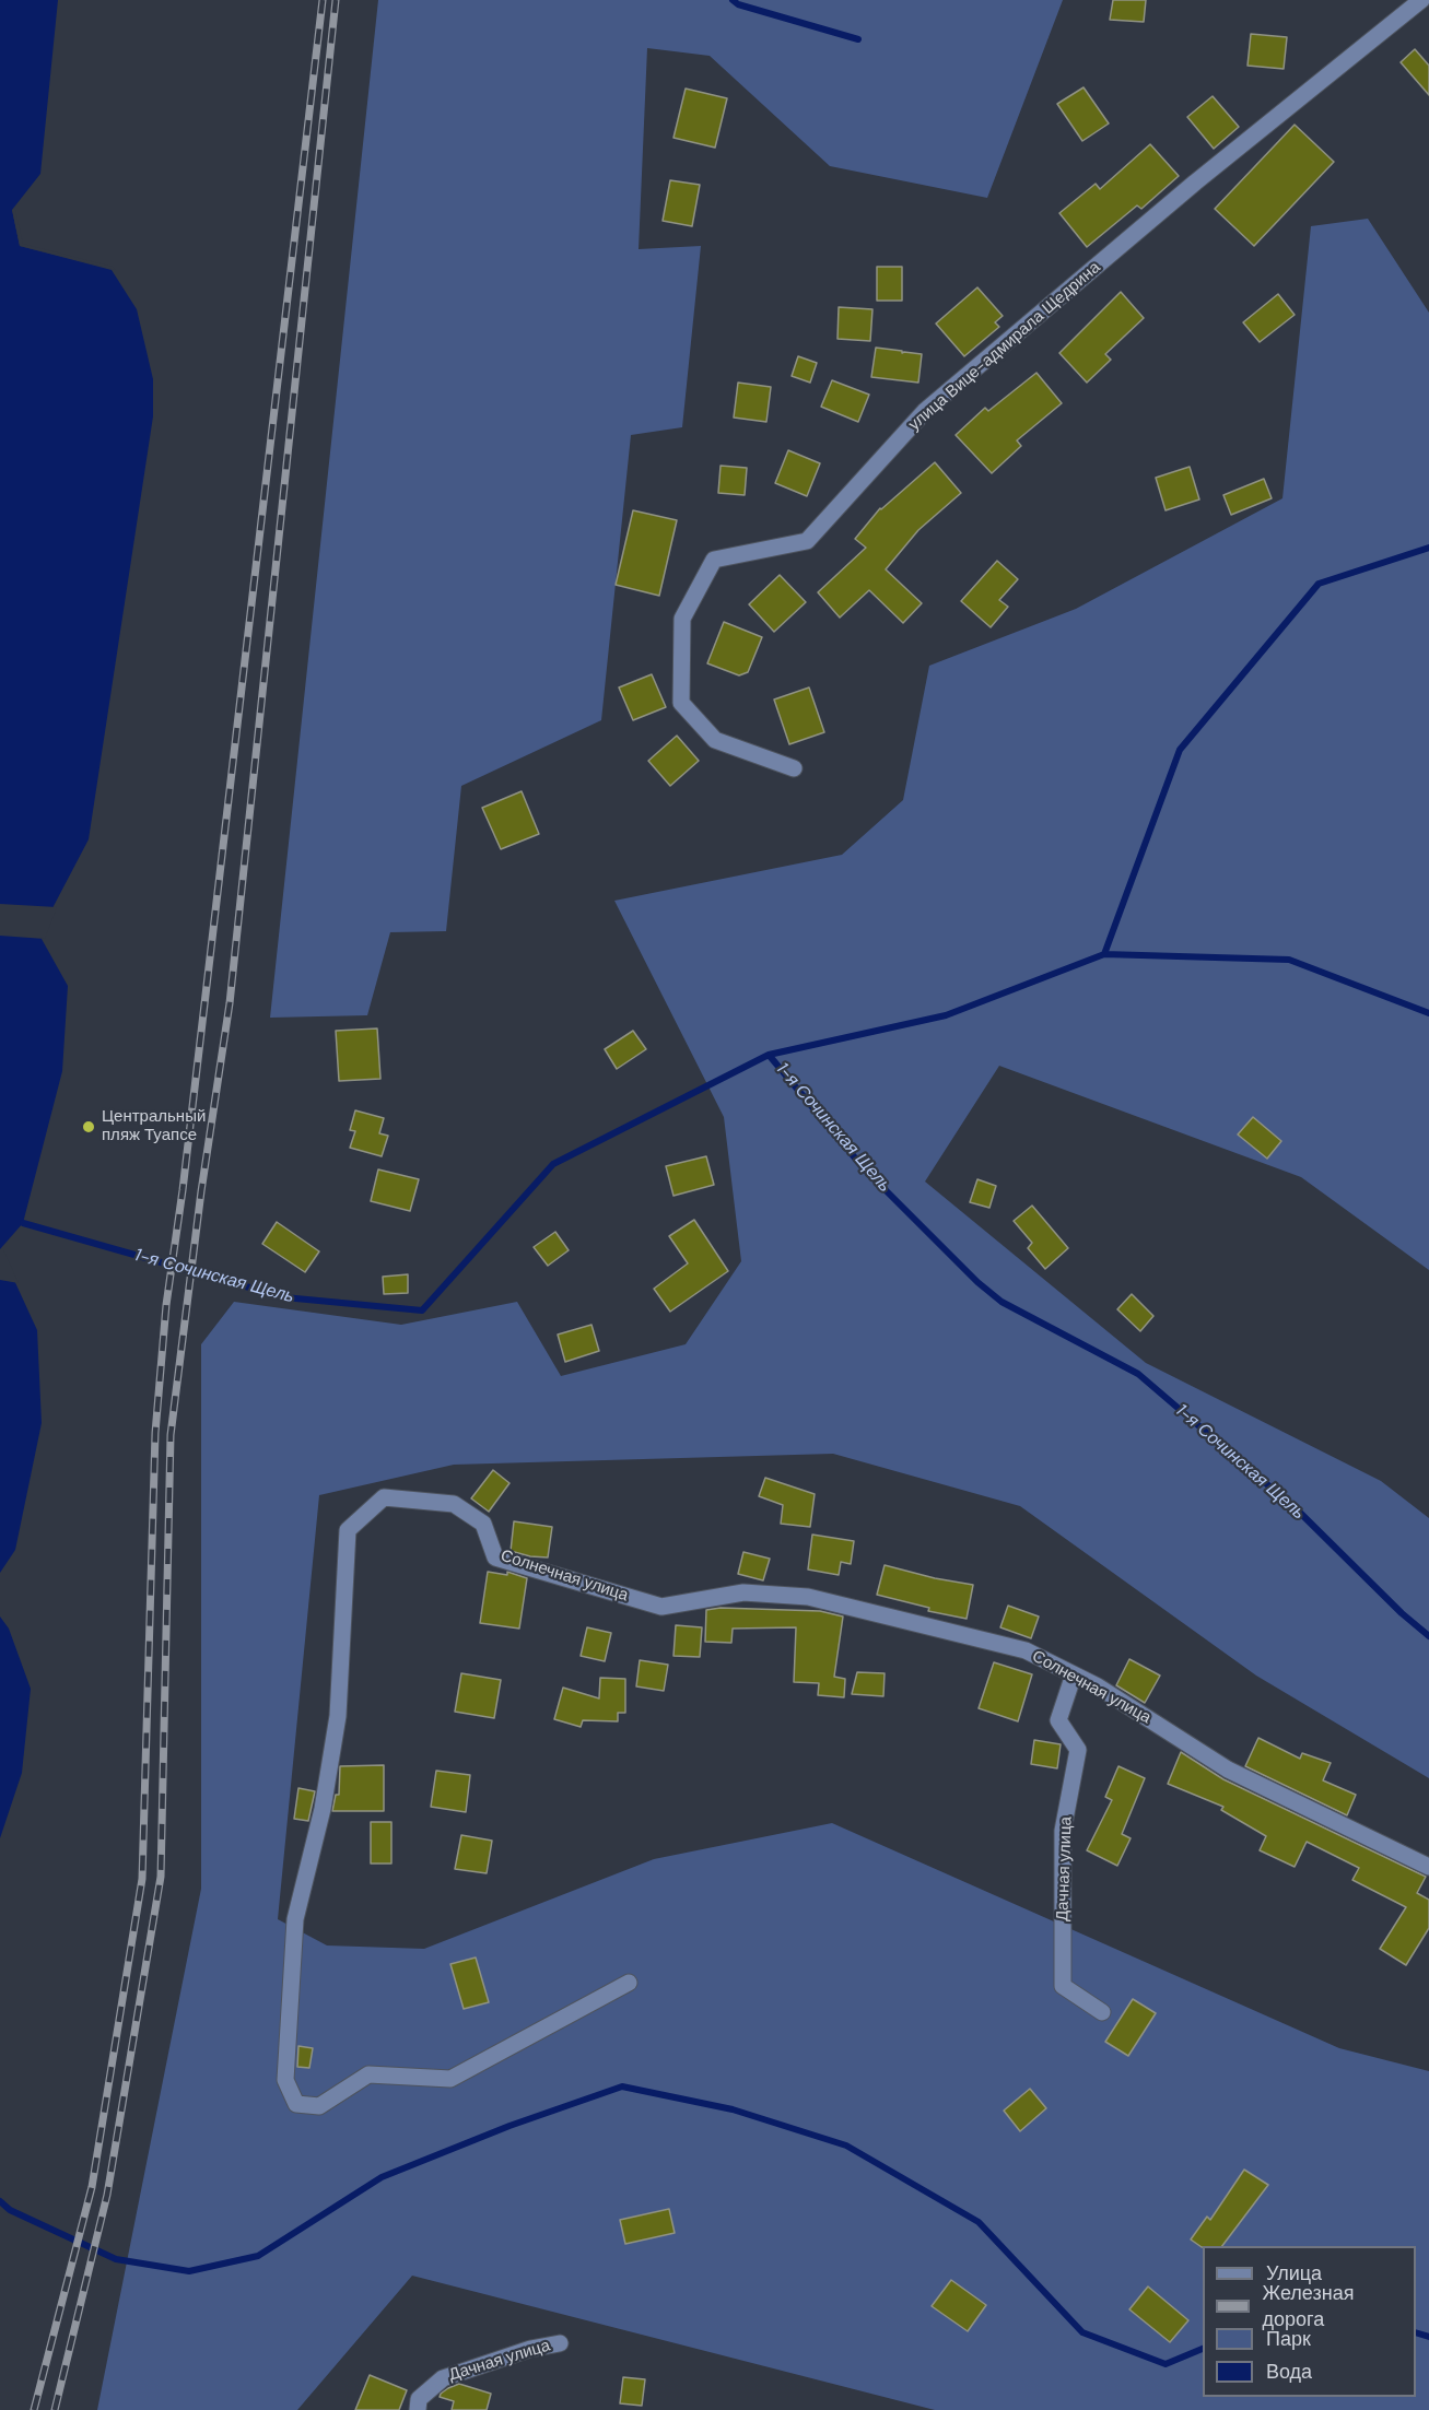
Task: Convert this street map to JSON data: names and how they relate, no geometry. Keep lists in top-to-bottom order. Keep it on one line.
{"streets":{"street":["улица Вице-адмирала Щедрина","Солнечная улица","Дачная улица"]},"crossings":[["Солнечная улица","Дачная улица"]],"water":["1-я Сочинская Щель"],"places":["Центральный пляж Туапсе"],"legend":["Улица","Железная дорога","Парк","Вода"]}
